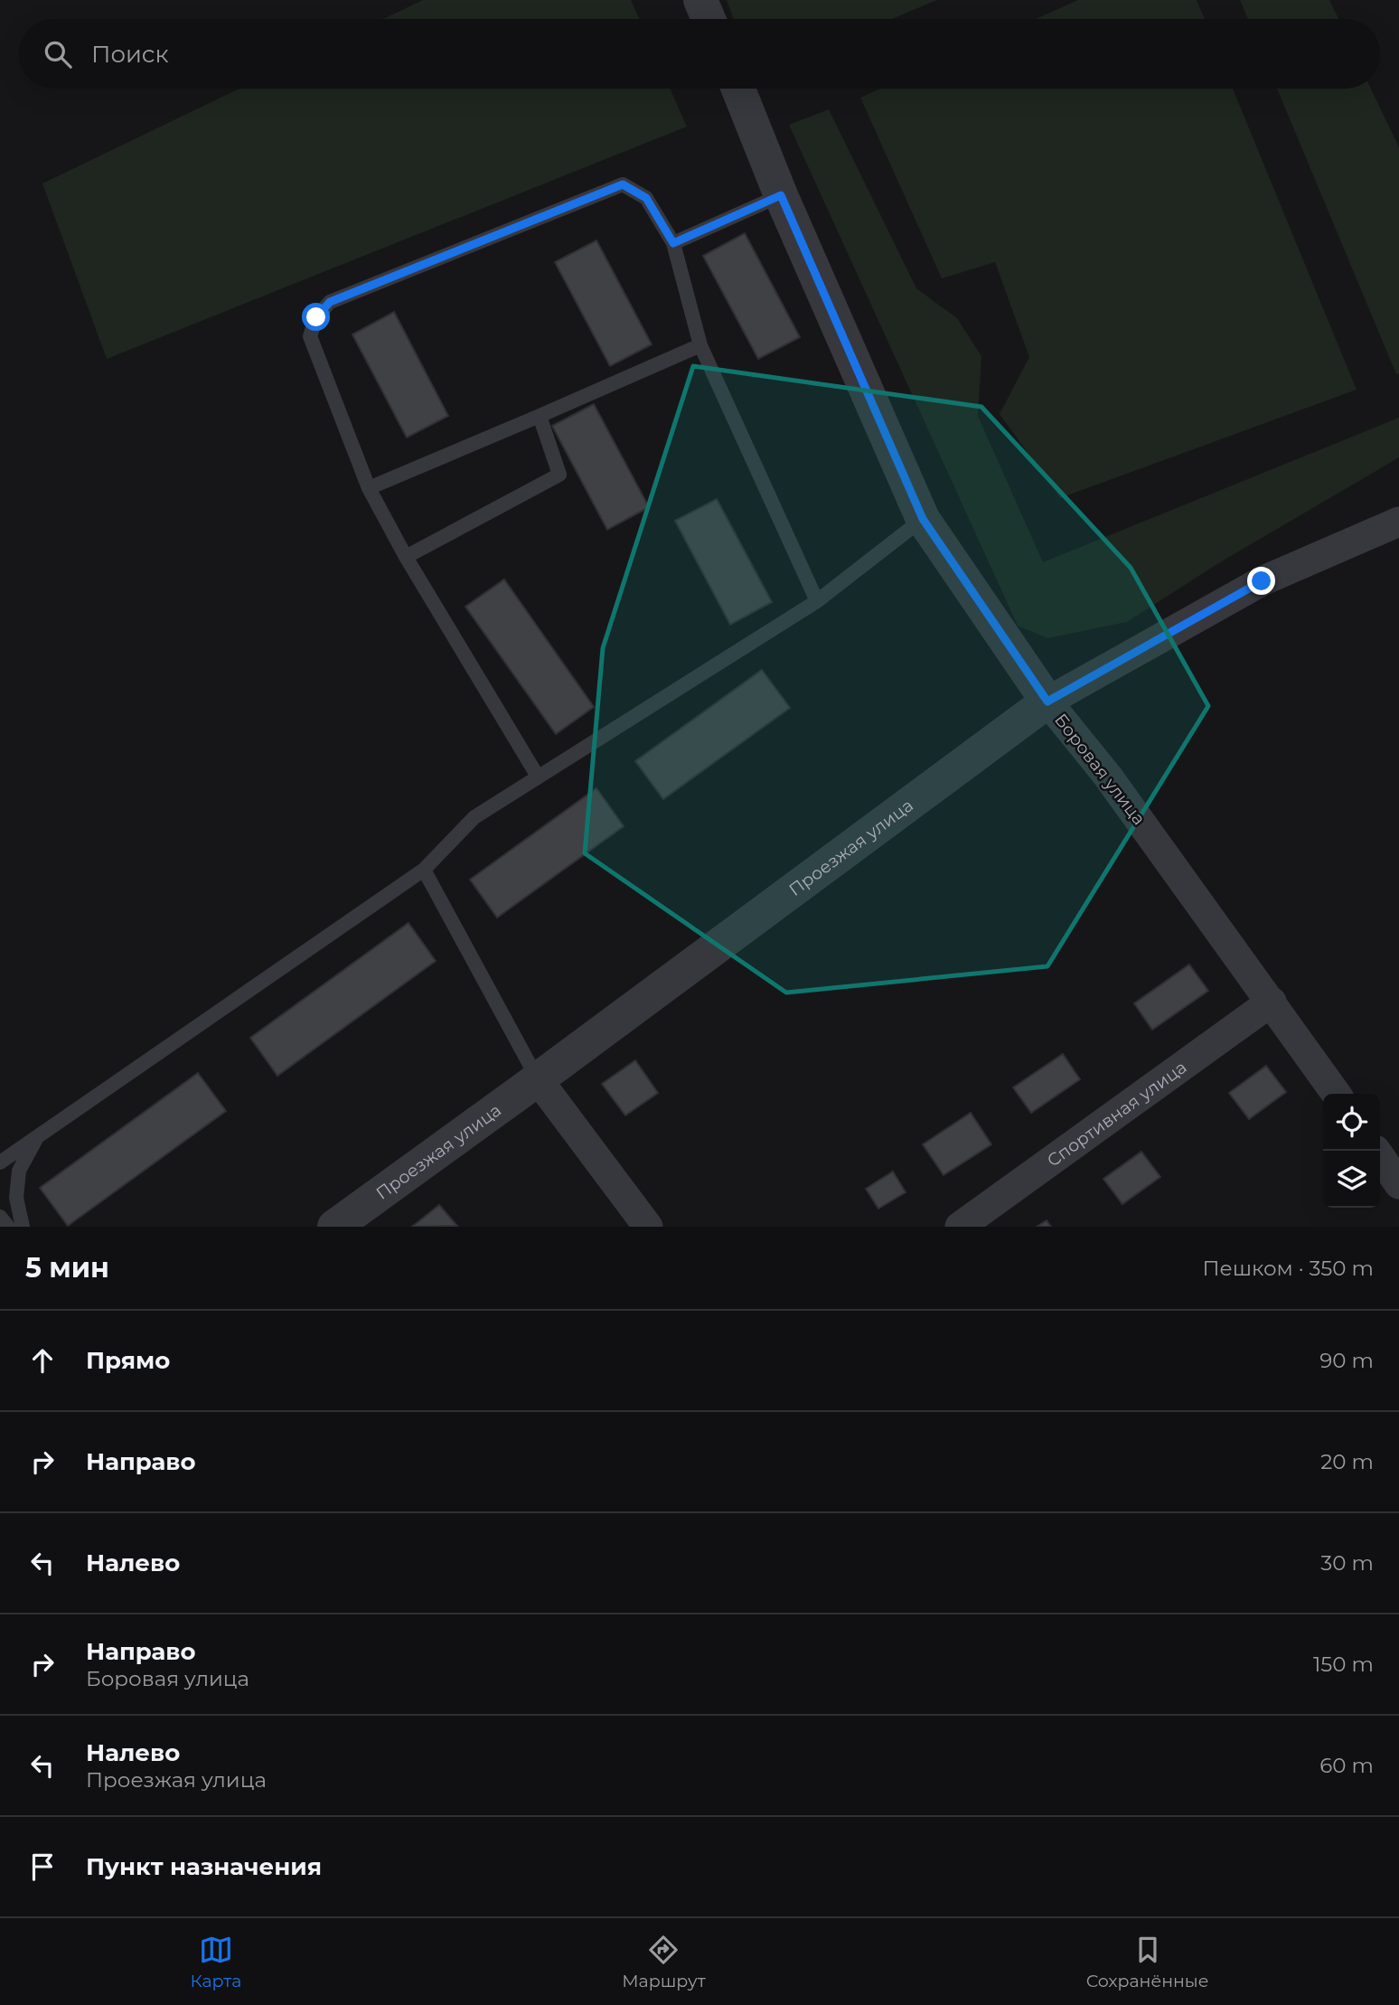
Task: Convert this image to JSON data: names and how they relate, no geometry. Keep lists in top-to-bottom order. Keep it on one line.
{"streets":{"street":["Боровая улица","Проезжая улица","Спортивная улица"]},"crossings":[["Боровая улица","Проезжая улица"],["Боровая улица","Спортивная улица"]],"page":{"search":"Поиск","heading":["5 мин","Пешком · 350 m"],"list":[["Прямо","90 m"],["Направо","20 m"],["Налево","30 m"],["Направо","Боровая улица","150 m"],["Налево","Проезжая улица","60 m"],"Пункт назначения"],"nav":["Карта","Маршрут","Сохранённые"]}}
